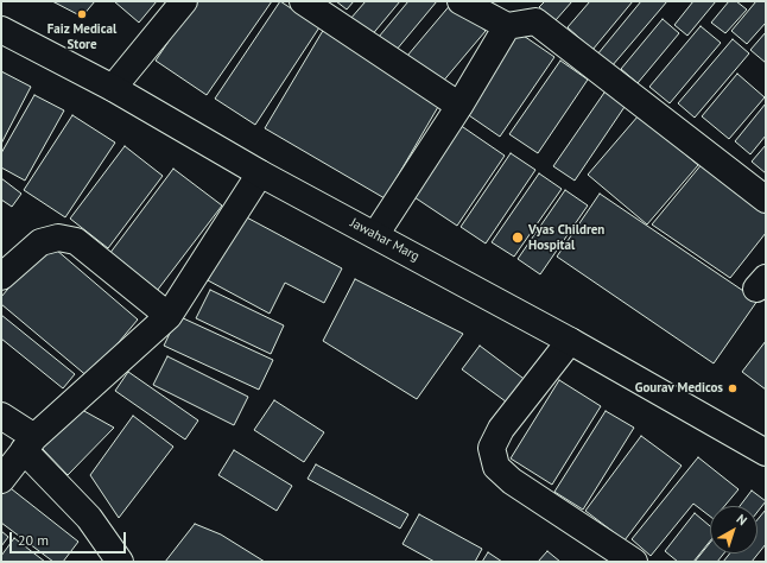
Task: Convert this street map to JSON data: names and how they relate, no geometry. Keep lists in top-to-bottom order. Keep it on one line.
{"streets":{"street":["Jawahar Marg"]},"places":["Faiz Medical Store","Vyas Children Hospital","Gourav Medicos"],"scale_bar":"20 m","north":"top right"}
